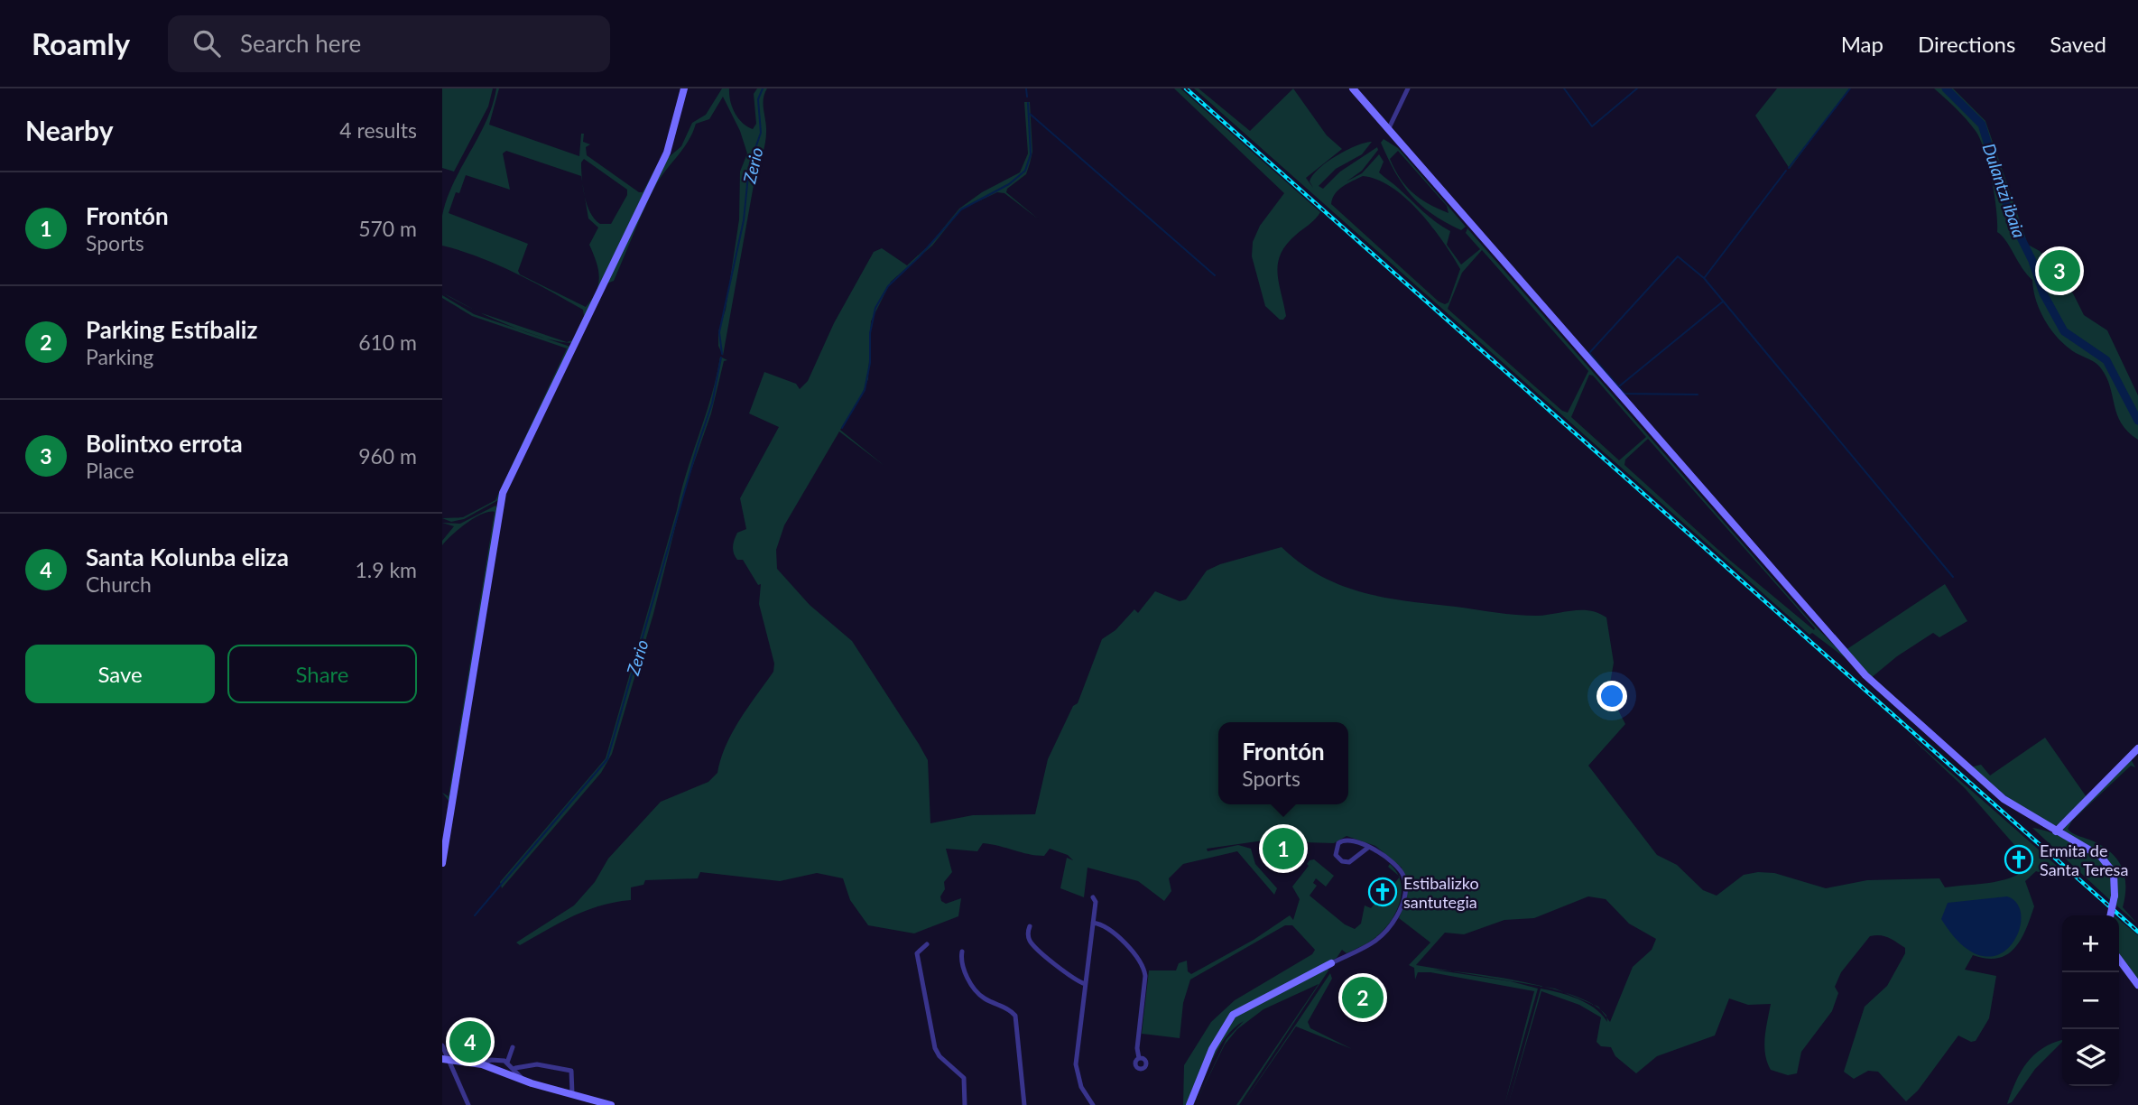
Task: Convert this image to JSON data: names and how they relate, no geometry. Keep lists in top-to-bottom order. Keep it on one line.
{"water":["Zerio","Dulantzi ibaia"],"places":{"church":["Ermita de Santa Teresa","Estibalizko santutegia"]},"page":{"header":"Roamly","search":"Search here","nav":["Map","Directions","Saved"],"heading":["Nearby","4 results"],"list":[{"mark":"1","name":"Frontón","note":"Sports","value":"570 m"},{"mark":"2","name":"Parking Estíbaliz","note":"Parking","value":"610 m"},{"mark":"3","name":"Bolintxo errota","note":"Place","value":"960 m"},{"mark":"4","name":"Santa Kolunba eliza","note":"Church","value":"1.9 km"}],"pins":["3","1","2","4"],"buttons":["Save","Share"],"popup":["Frontón","Sports"],"map_buttons":["+","−"]}}
